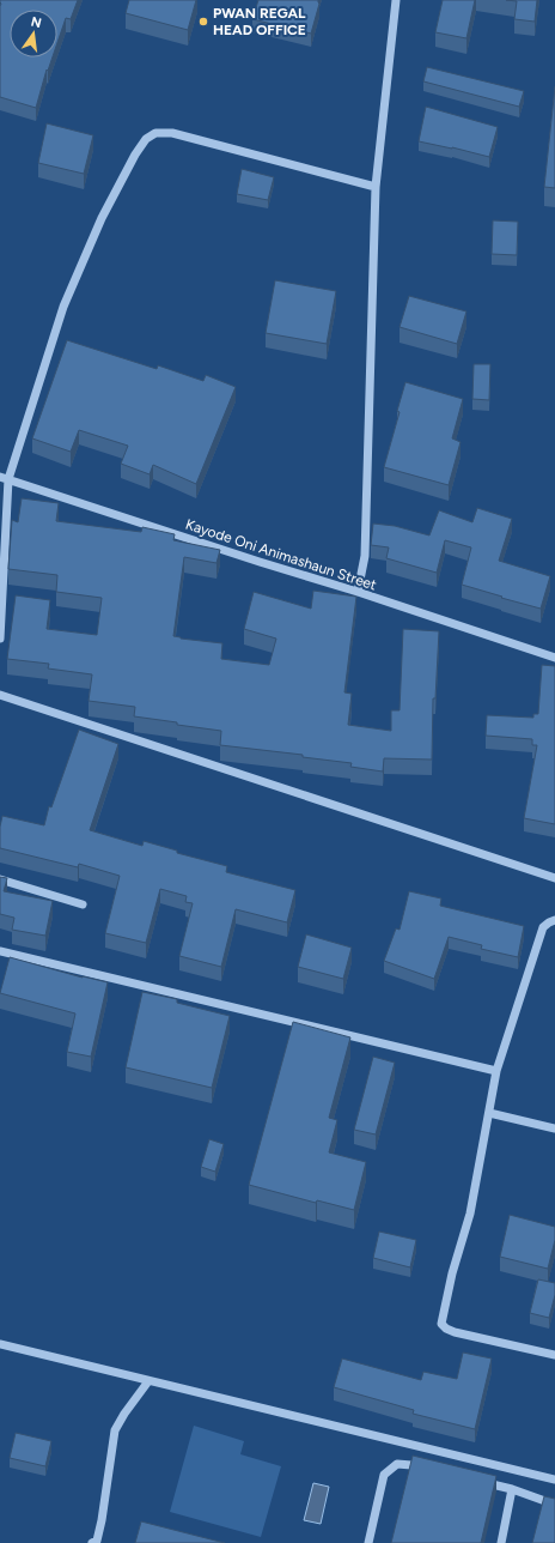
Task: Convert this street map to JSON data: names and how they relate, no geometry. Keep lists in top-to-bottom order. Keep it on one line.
{"streets":{"street":["Kayode Oni Animashaun Street"]},"places":["PWAN REGAL HEAD OFFICE"],"north":"top"}
